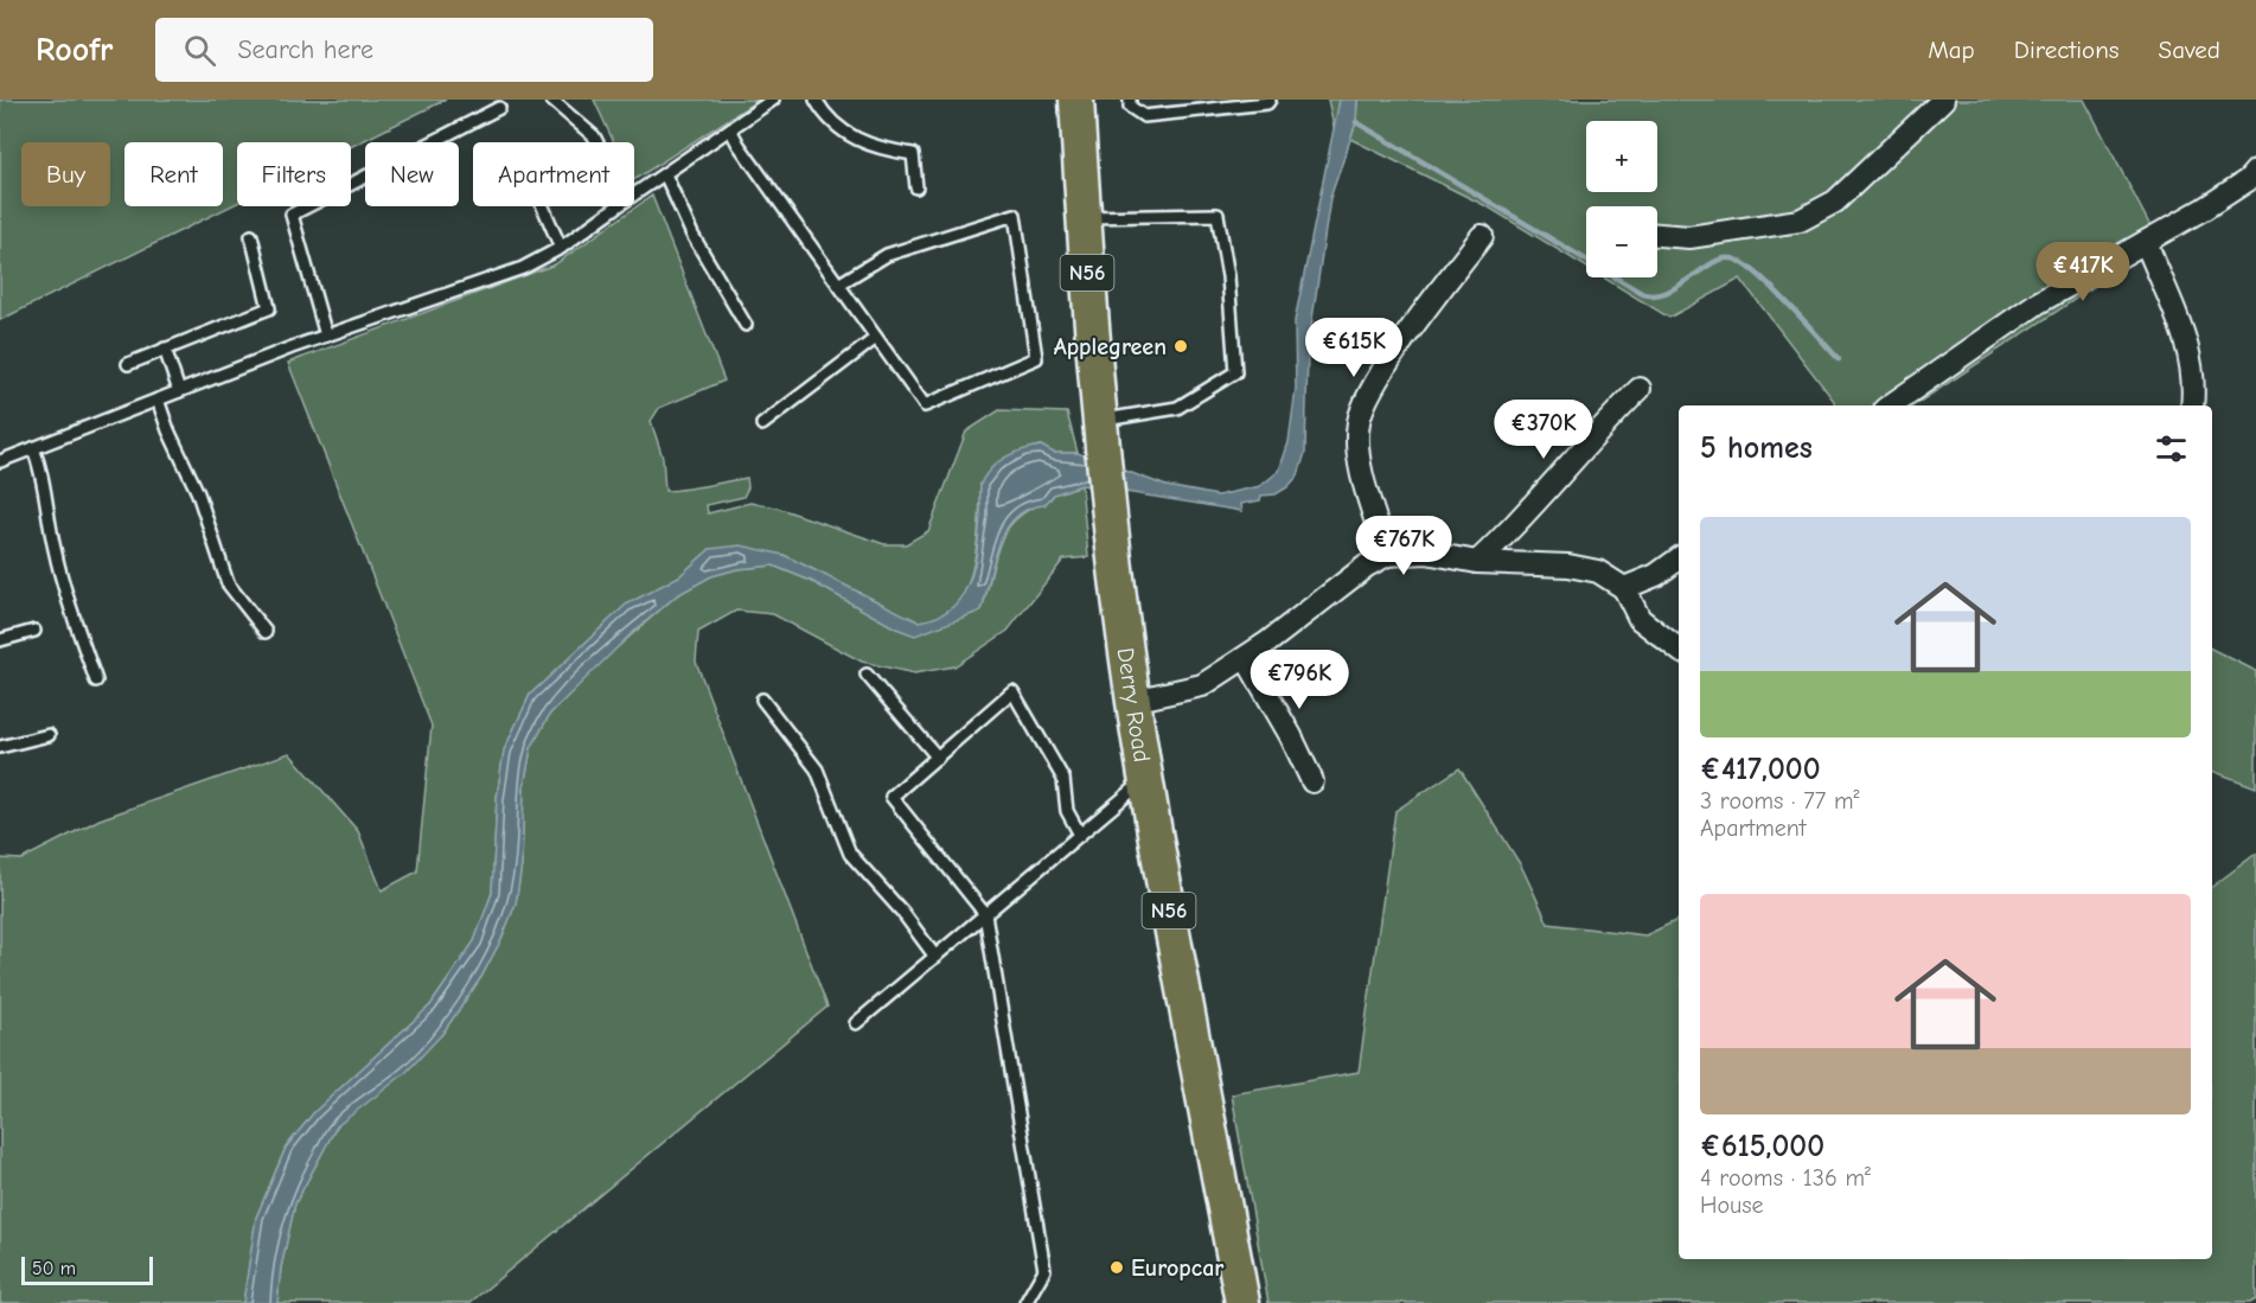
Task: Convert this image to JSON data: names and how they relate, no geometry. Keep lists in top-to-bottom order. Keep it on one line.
{"streets":{"main road":["N56","Derry Road"]},"places":["Applegreen","Europcar"],"scale_bar":"50 m","page":{"header":"Roofr","search":"Search here","nav":["Map","Directions","Saved"],"map_buttons":["+","−"],"chip":["Buy","Rent","Filters","New","Apartment"],"price":["€417K","€615K","€370K","€767K","€796K"],"heading":"5 homes","list":[{"name":"€417,000","note":"3 rooms · 77 m² · Apartment"},{"name":"€615,000","note":"4 rooms · 136 m² · House"}],"scale":"50 m"}}
